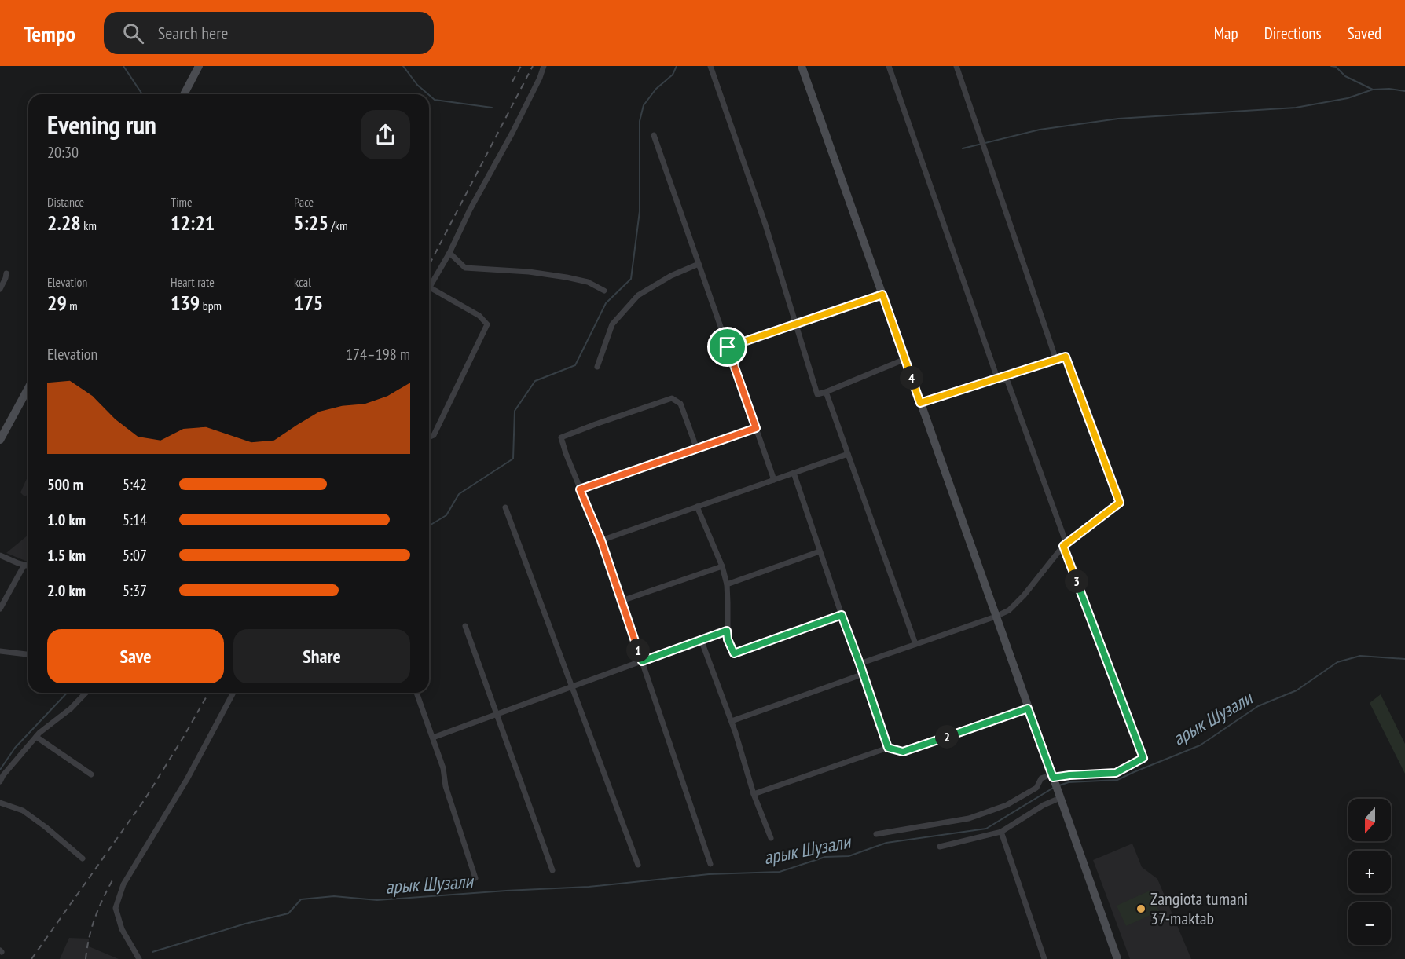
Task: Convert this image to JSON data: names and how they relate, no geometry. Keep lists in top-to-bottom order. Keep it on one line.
{"water":["арык Шузали"],"places":["Zangiota tumani 37-maktab"],"north":"bottom","page":{"header":"Tempo","search":"Search here","nav":["Map","Directions","Saved"],"heading":["Evening run","20:30"],"stats":[["Distance","2.28 km"],["Time","12:21"],["Pace","5:25 /km"],["Elevation","29 m"],["Heart rate","139 bpm"],["kcal","175"]],"chart":["Elevation","174–198 m"],"pins":["4","3","1","2"],"list":[{"name":"500 m","note":"5:42"},{"name":"1.0 km","note":"5:14"},{"name":"1.5 km","note":"5:07"},{"name":"2.0 km","note":"5:37"}],"buttons":["Save","Share"],"map_buttons":["+","−"]}}
